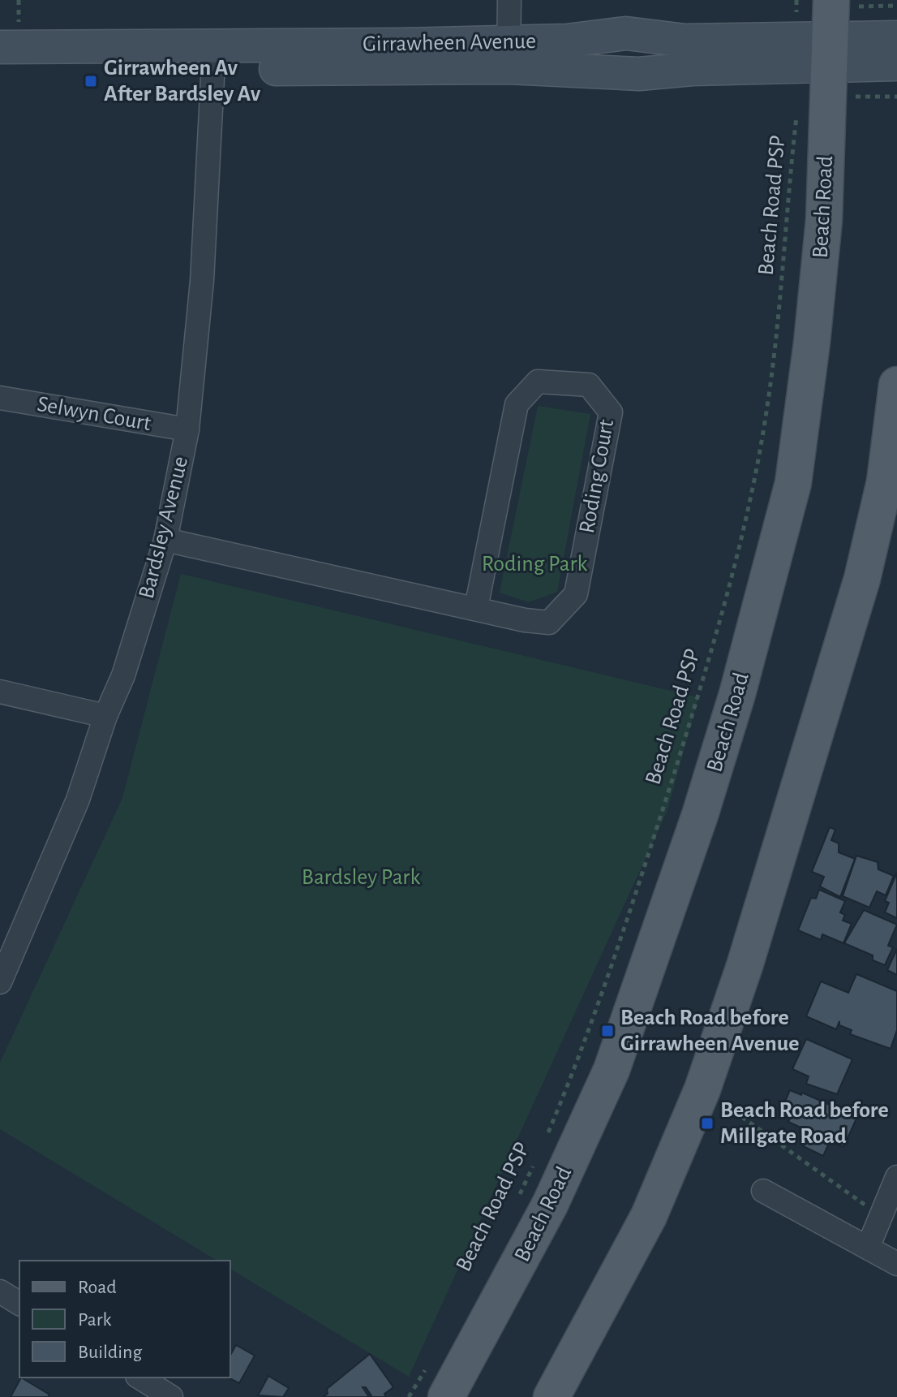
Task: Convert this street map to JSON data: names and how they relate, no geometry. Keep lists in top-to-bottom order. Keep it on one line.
{"streets":{"main road":["Girrawheen Avenue","Beach Road"],"street":["Selwyn Court","Roding Court","Bardsley Avenue"],"path":["Beach Road PSP"]},"crossings":[["Girrawheen Avenue","Beach Road"],["Girrawheen Avenue","Bardsley Avenue"],["Selwyn Court","Bardsley Avenue"],["Roding Court","Bardsley Avenue"]],"parks":["Roding Park","Bardsley Park"],"places":{"transit":["Girrawheen Av After Bardsley Av","Beach Road before Girrawheen Avenue","Beach Road before Millgate Road"]},"legend":["Road","Park","Building"]}
